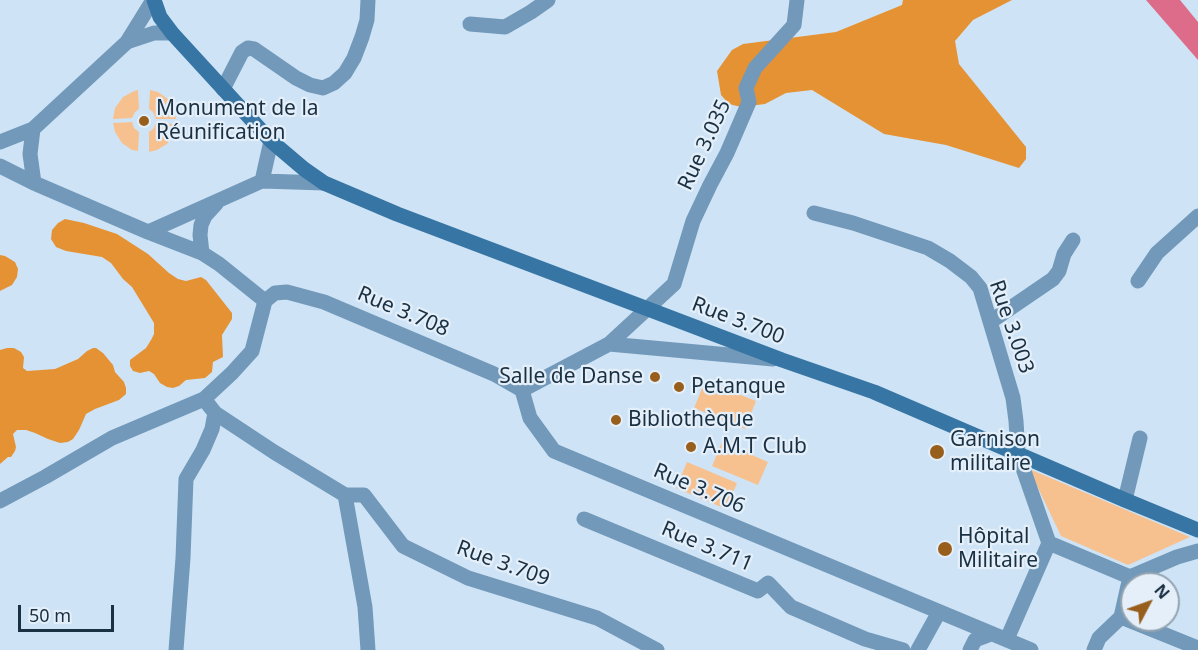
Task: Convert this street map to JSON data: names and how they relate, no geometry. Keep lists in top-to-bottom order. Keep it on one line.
{"streets":{"main road":["Rue 3.700"],"street":["Rue 3.035","Rue 3.708","Rue 3.003","Rue 3.706","Rue 3.711","Rue 3.709"]},"crossings":[["Rue 3.035","Rue 3.700"],["Rue 3.708","Rue 3.706"],["Rue 3.700","Rue 3.003"]],"places":["Monument de la Réunification","Salle de Danse","Petanque","Bibliothèque","A.M.T Club","Garnison militaire","Hôpital Militaire"],"scale_bar":"50 m","north":"top right"}
